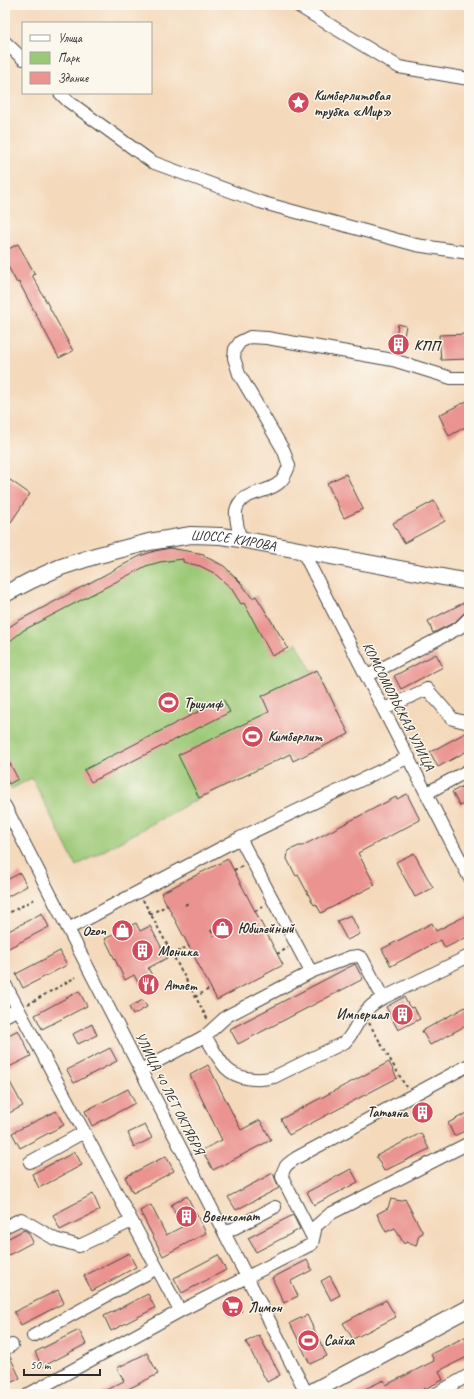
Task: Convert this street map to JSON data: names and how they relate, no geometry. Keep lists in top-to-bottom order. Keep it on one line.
{"streets":{"main road":["ШОССЕ КИРОВА"],"street":["КОМСОМОЛЬСКАЯ УЛИЦА","УЛИЦА 40 ЛЕТ ОКТЯБРЯ"]},"crossings":[["ШОССЕ КИРОВА","КОМСОМОЛЬСКАЯ УЛИЦА"]],"places":{"place":["Кимберлитовая трубка «Мир»"],"building":["КПП","Моника","Империал","Татьяна","Военкомат"],"sports":["Триумф","Кимберлит","Сайха"],"shop":["Юбилейный","Ozon"],"restaurant":["Атлет"],"supermarket":["Лимон"]},"legend":["Улица","Парк","Здание"],"scale_bar":"50 m"}
